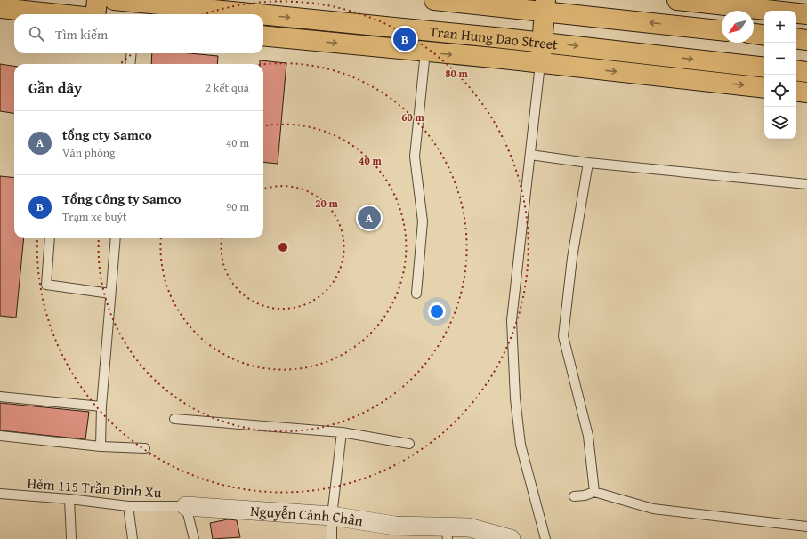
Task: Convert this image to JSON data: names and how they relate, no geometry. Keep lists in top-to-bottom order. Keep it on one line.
{"streets":{"main road":["Tran Hung Dao Street"],"street":["Nguyễn Cảnh Chân"],"lane":["Hẻm 115 Trần Đình Xu"]},"crossings":[["Hẻm 115 Trần Đình Xu","Nguyễn Cảnh Chân"]],"north":"bottom left","page":{"map_buttons":["+","−"],"search":"Tìm kiếm","pins":["B","A"],"heading":["Gần đây","2 kết quả"],"list":[{"mark":"A","name":"tổng cty Samco","note":"Văn phòng","value":"40 m"},{"mark":"B","name":"Tổng Công ty Samco","note":"Trạm xe buýt","value":"90 m"}]},"rings":["80 m","60 m","40 m","20 m"]}
